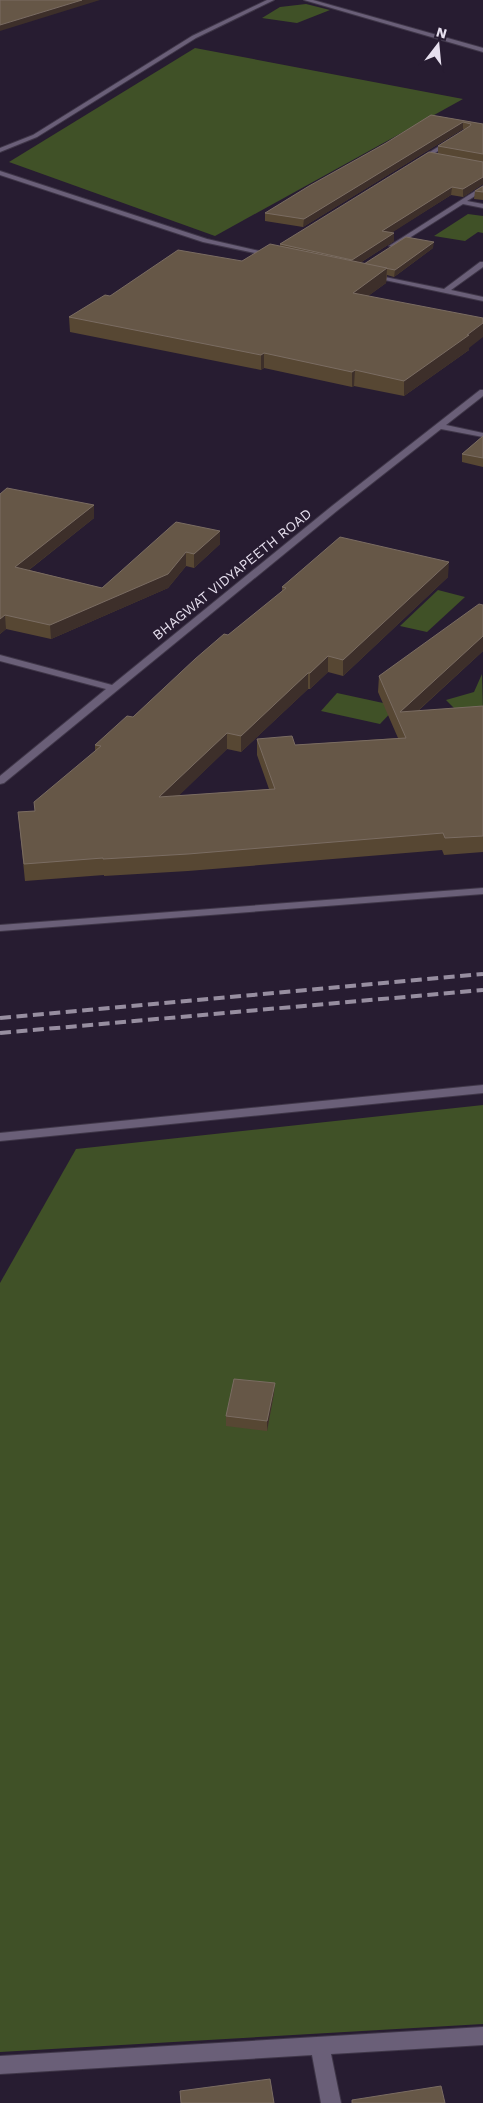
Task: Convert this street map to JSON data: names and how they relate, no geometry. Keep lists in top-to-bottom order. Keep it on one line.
{"streets":{"street":["BHAGWAT VIDYAPEETH ROAD"]},"north":"top"}
